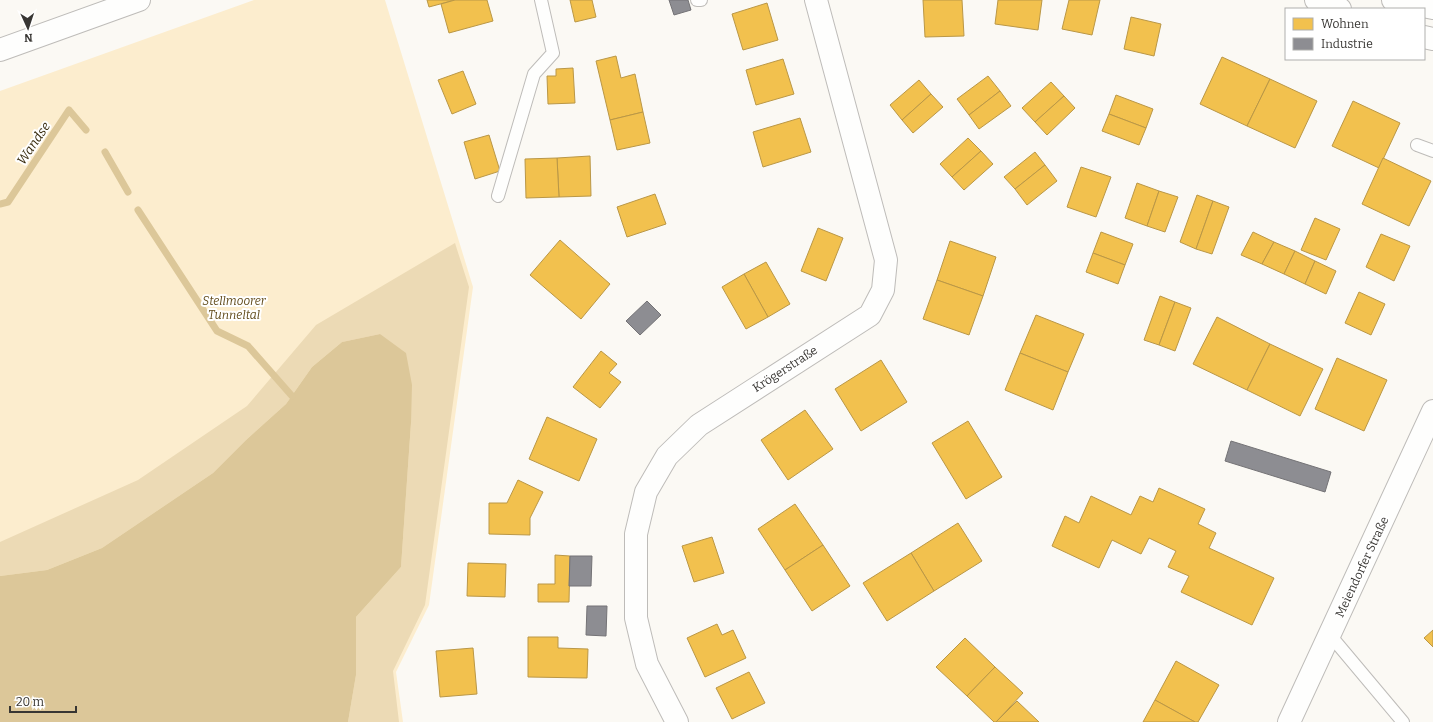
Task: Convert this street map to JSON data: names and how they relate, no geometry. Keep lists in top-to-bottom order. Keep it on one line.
{"streets":{"street":["Krögerstraße","Meiendorfer Straße"]},"water":["Wandse"],"parks":["Stellmoorer Tunneltal"],"legend":["Wohnen","Industrie"],"scale_bar":"20 m","north":"bottom"}
